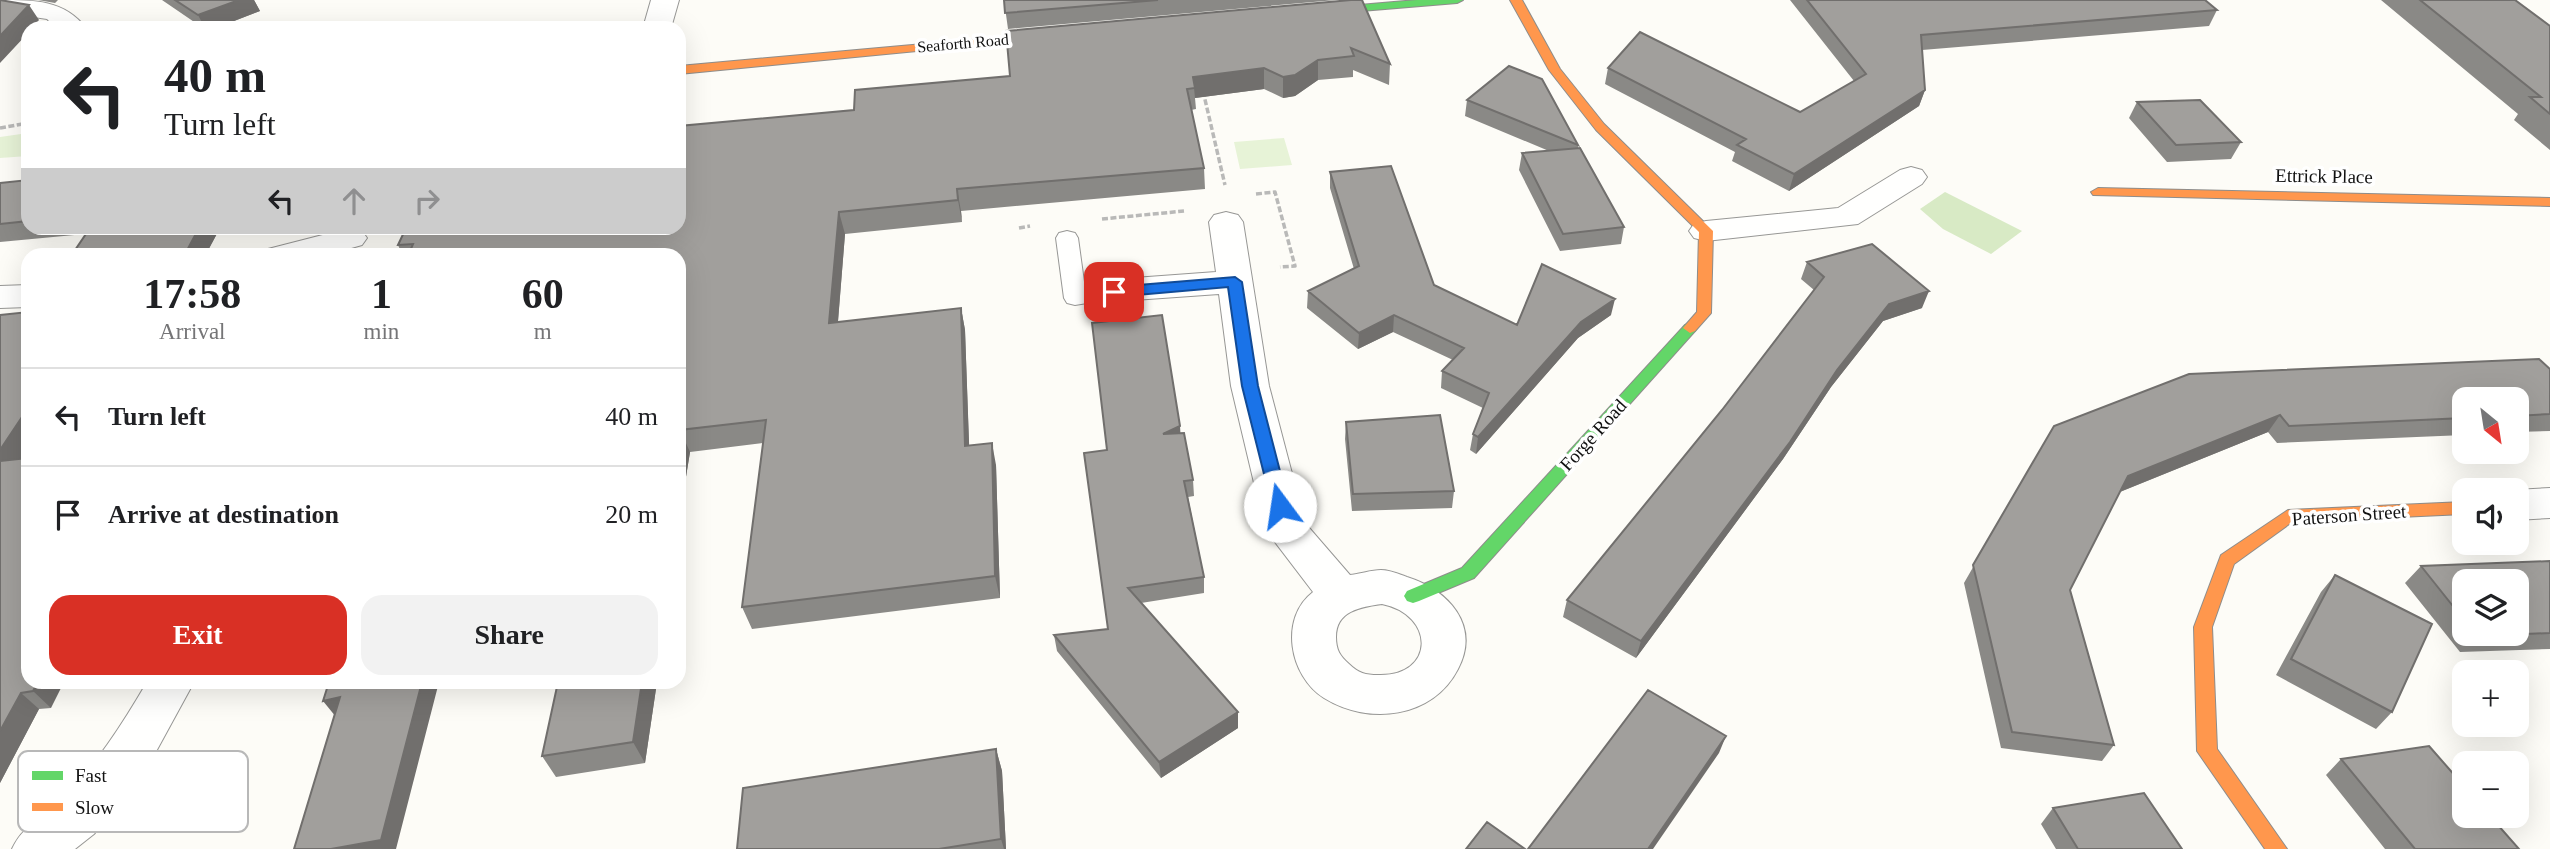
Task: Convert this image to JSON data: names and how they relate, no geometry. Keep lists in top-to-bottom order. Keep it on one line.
{"streets":{"street":["Seaforth Road","Ettrick Place","Forge Road","Paterson Street"]},"legend":["Fast","Slow"],"north":"bottom right","page":{"turn":["40 m","Turn left"],"eta":["17:58","Arrival","1","min","60","m"],"list":[{"name":"Turn left","value":"40 m"},{"name":"Arrive at destination","value":"20 m"}],"map_buttons":["+","−"],"buttons":["Exit","Share"]}}
